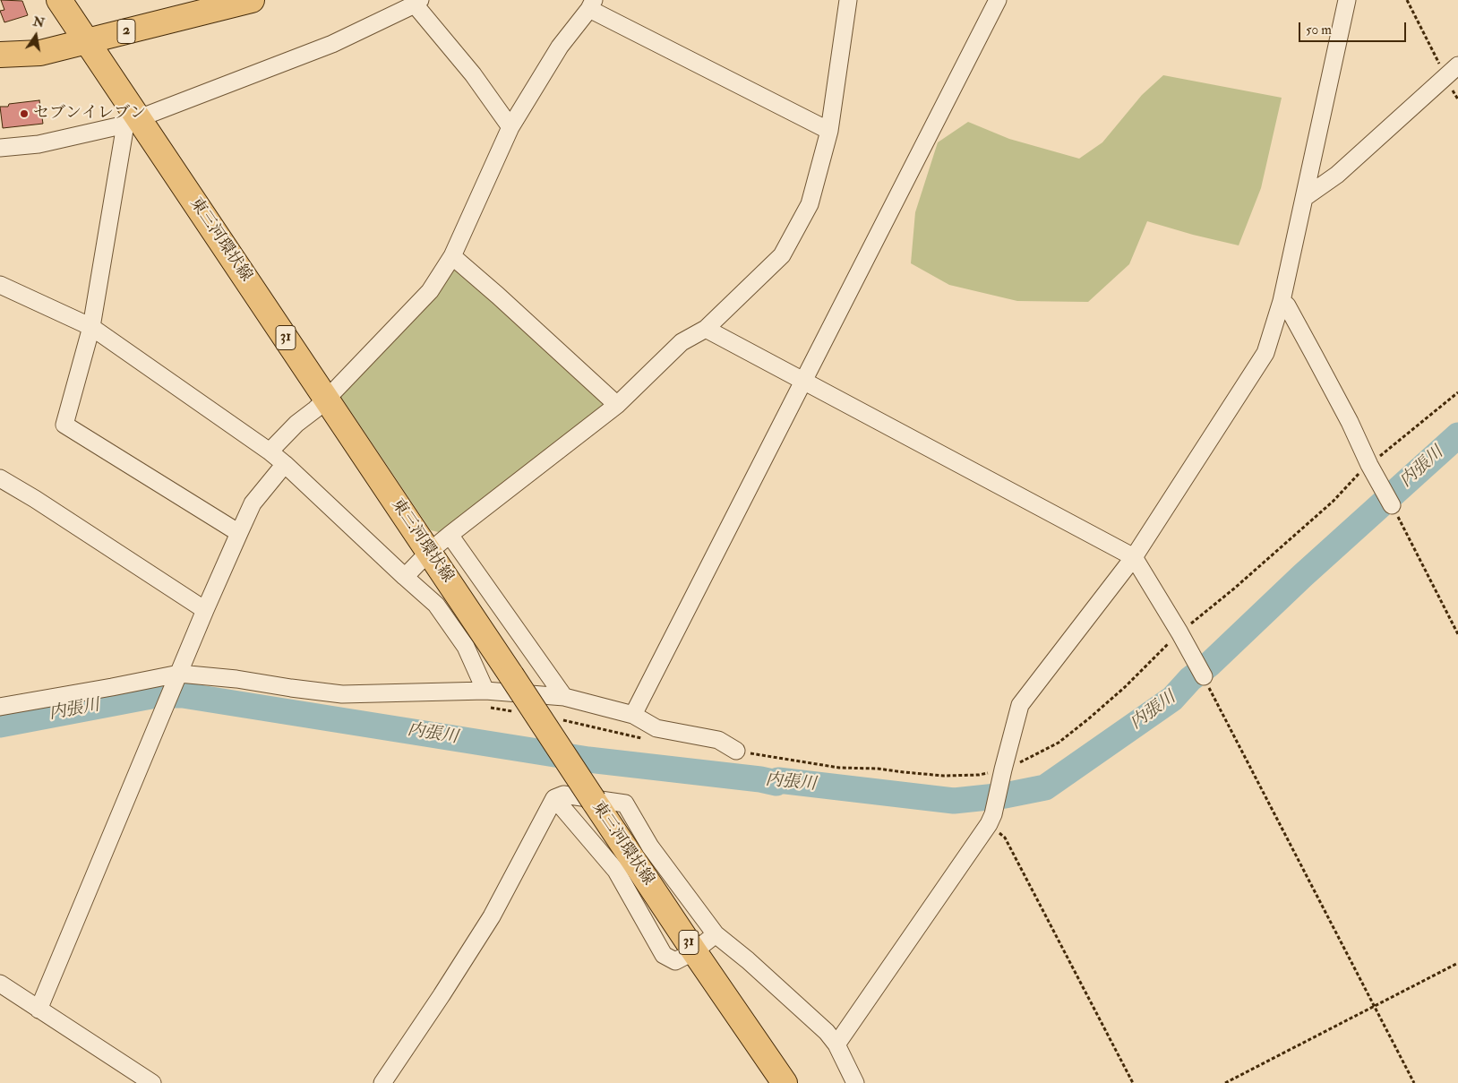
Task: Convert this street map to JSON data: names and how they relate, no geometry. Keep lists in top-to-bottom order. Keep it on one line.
{"streets":{"main road":["2","東三河環状線","31"]},"crossings":[["2","東三河環状線"]],"water":["内張川"],"places":["セブンイレブン"],"scale_bar":"50 m","north":"top"}
